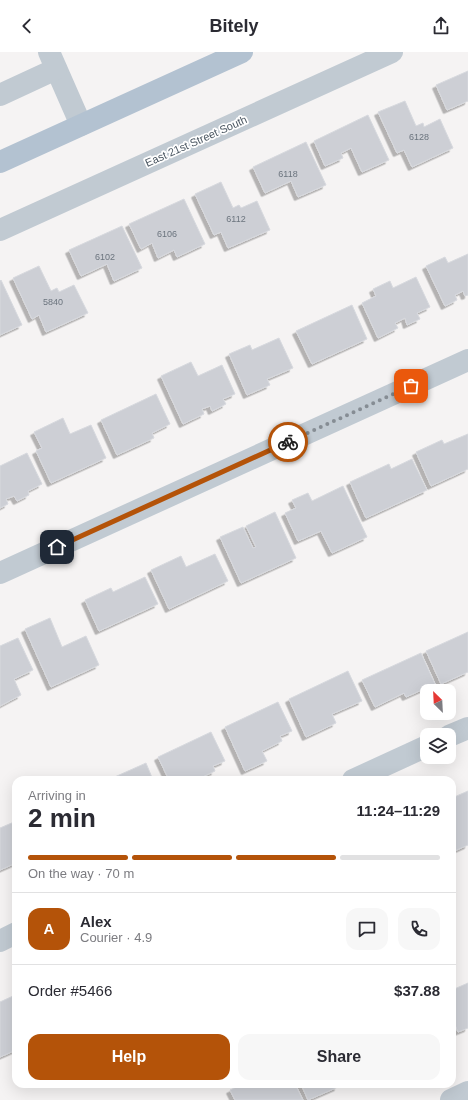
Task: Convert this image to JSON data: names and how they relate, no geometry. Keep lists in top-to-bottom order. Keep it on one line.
{"streets":{"street":["East 21st Street South"]},"house_numbers":["6128","6118","6112","6106","6102","5840"],"north":"top left","page":{"header":"Bitely","heading":["2 min","Arriving in","11:24–11:29"],"panel":["Alex","Courier · 4.9","Order #5466","$37.88"],"bar":"On the way · 70 m","round":"A","buttons":["Help","Share"]}}
